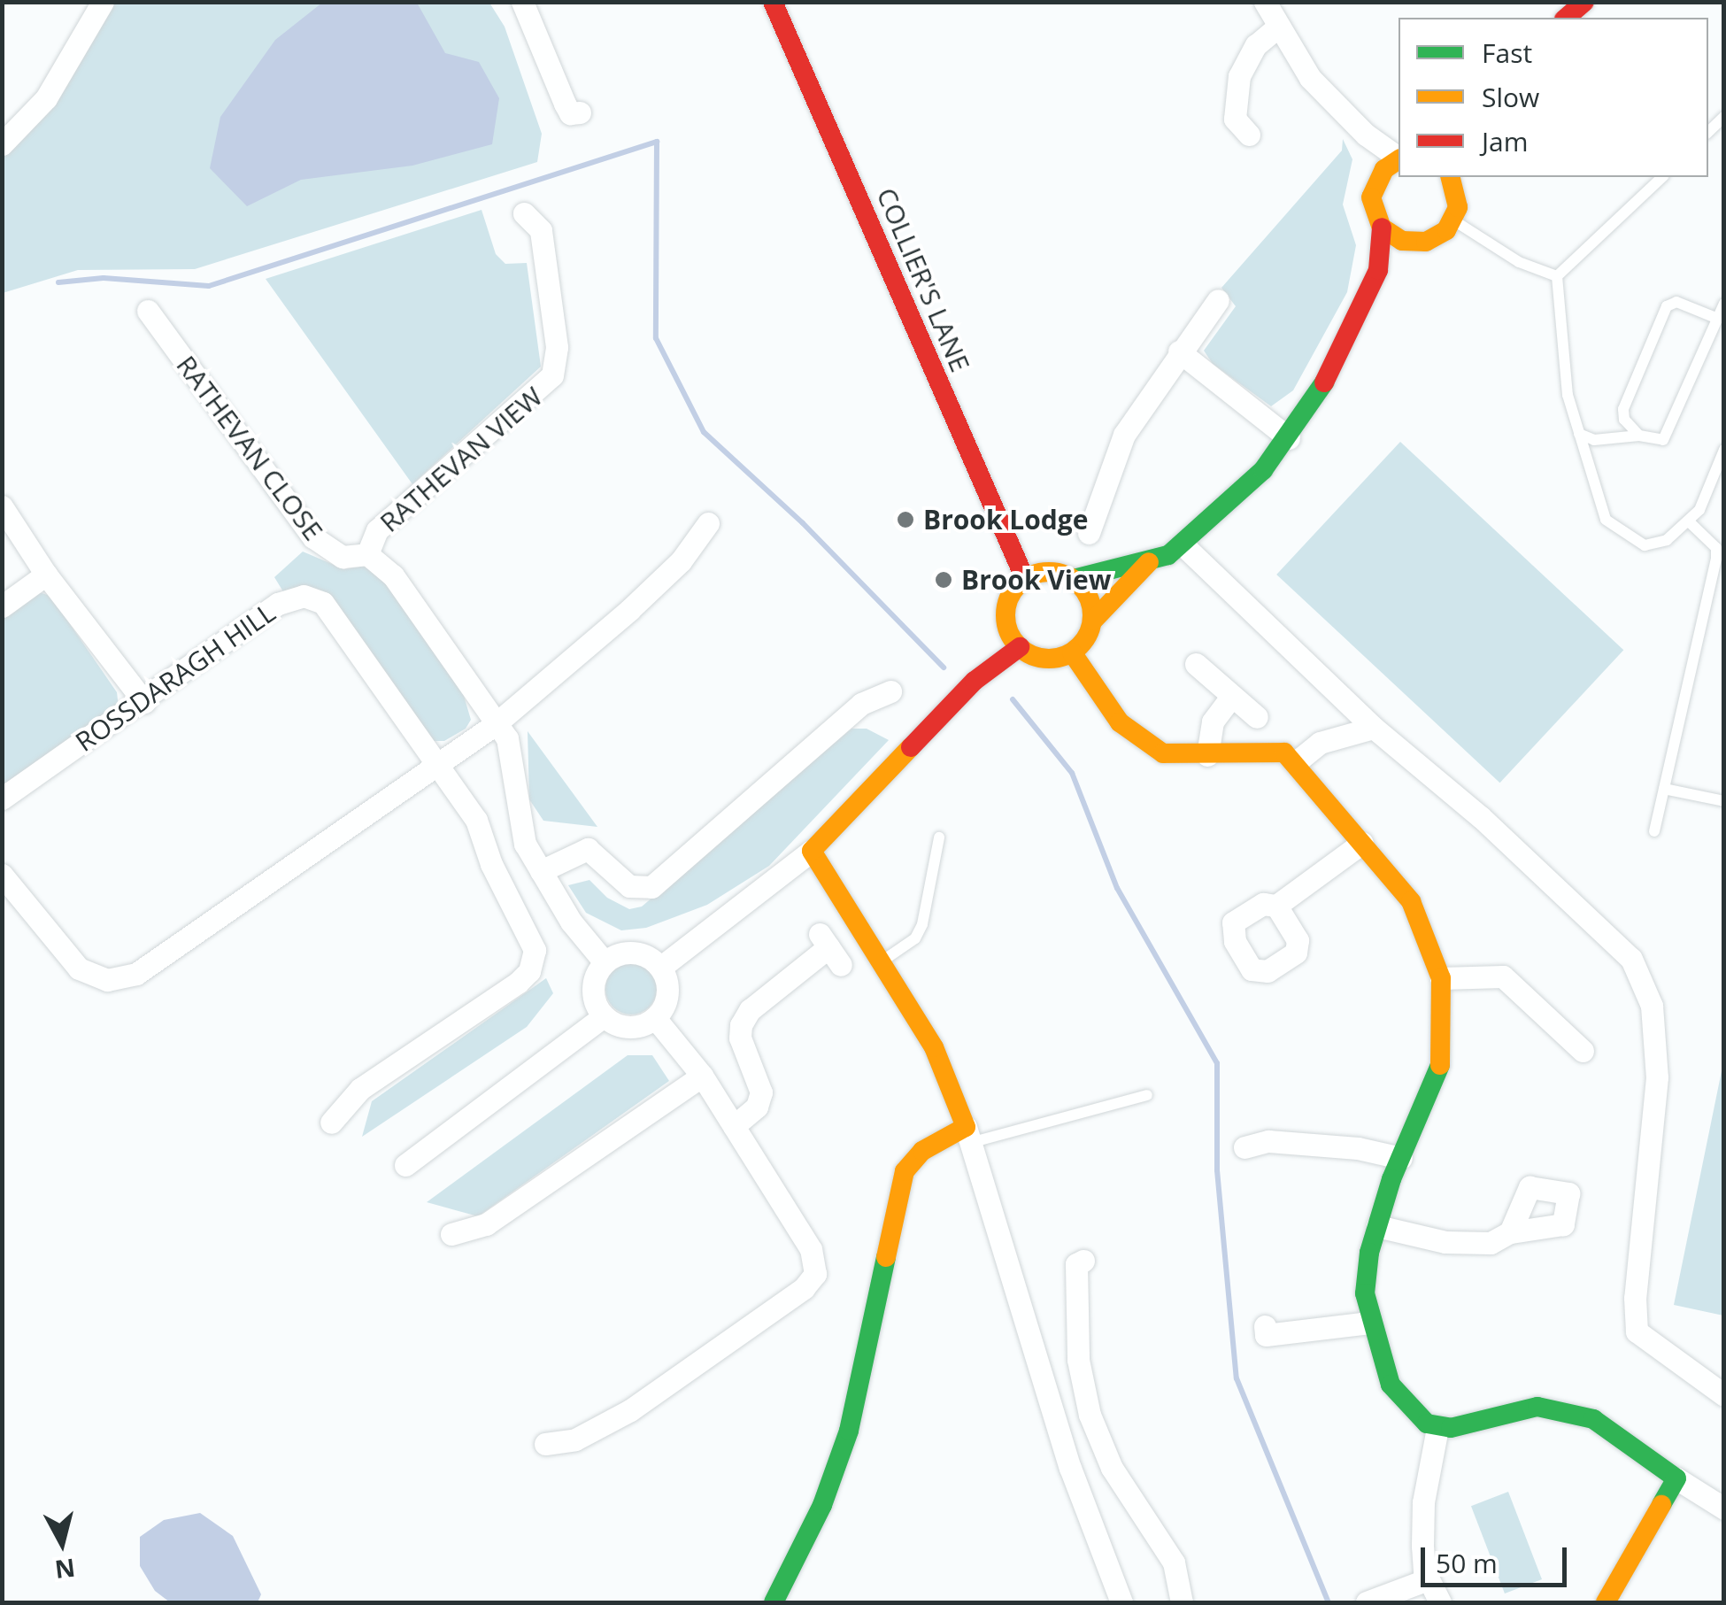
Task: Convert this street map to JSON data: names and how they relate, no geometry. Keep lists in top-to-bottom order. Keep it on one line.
{"streets":{"street":["COLLIER'S LANE","RATHEVAN CLOSE","RATHEVAN VIEW","ROSSDARAGH HILL"]},"crossings":[["RATHEVAN CLOSE","RATHEVAN VIEW"]],"places":["Brook Lodge","Brook View"],"legend":["Fast","Slow","Jam"],"scale_bar":"50 m","north":"bottom"}
